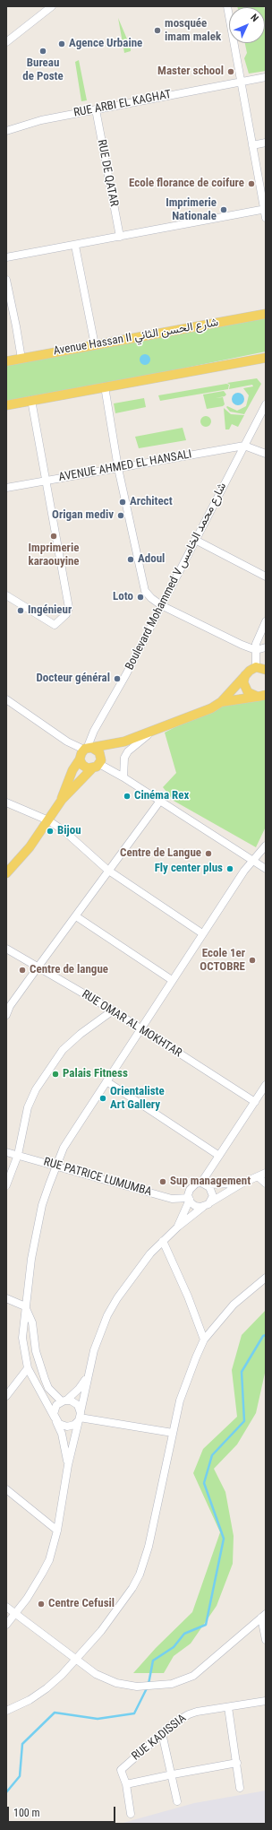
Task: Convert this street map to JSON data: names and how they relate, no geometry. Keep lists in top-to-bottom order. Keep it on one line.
{"streets":{"main road":["Avenue Hassan II شارع الحسن الثاني","Boulevard Mohammed V شارع محمد الخامس"],"street":["RUE ARBI EL KAGHAT","RUE DE QATAR","AVENUE AHMED EL HANSALI","RUE OMAR AL MOKHTAR","RUE PATRICE LUMUMBA","RUE KADISSIA"]},"crossings":[["RUE ARBI EL KAGHAT","RUE DE QATAR"],["AVENUE AHMED EL HANSALI","Boulevard Mohammed V شارع محمد الخامس"]],"places":["mosquée imam malek","Agence Urbaine","Bureau de Poste","Master school","Ecole florance de coifure","Imprimerie Nationale","Architect","Origan mediv","Imprimerie karaouyine","Adoul","Loto","Ingénieur","Docteur général","Cinéma Rex","Bijou","Centre de Langue","Fly center plus","Ecole 1er OCTOBRE","Centre de langue","Palais Fitness","Orientaliste Art Gallery","Sup management","Centre Cefusil"],"scale_bar":"100 m","north":"top right"}
